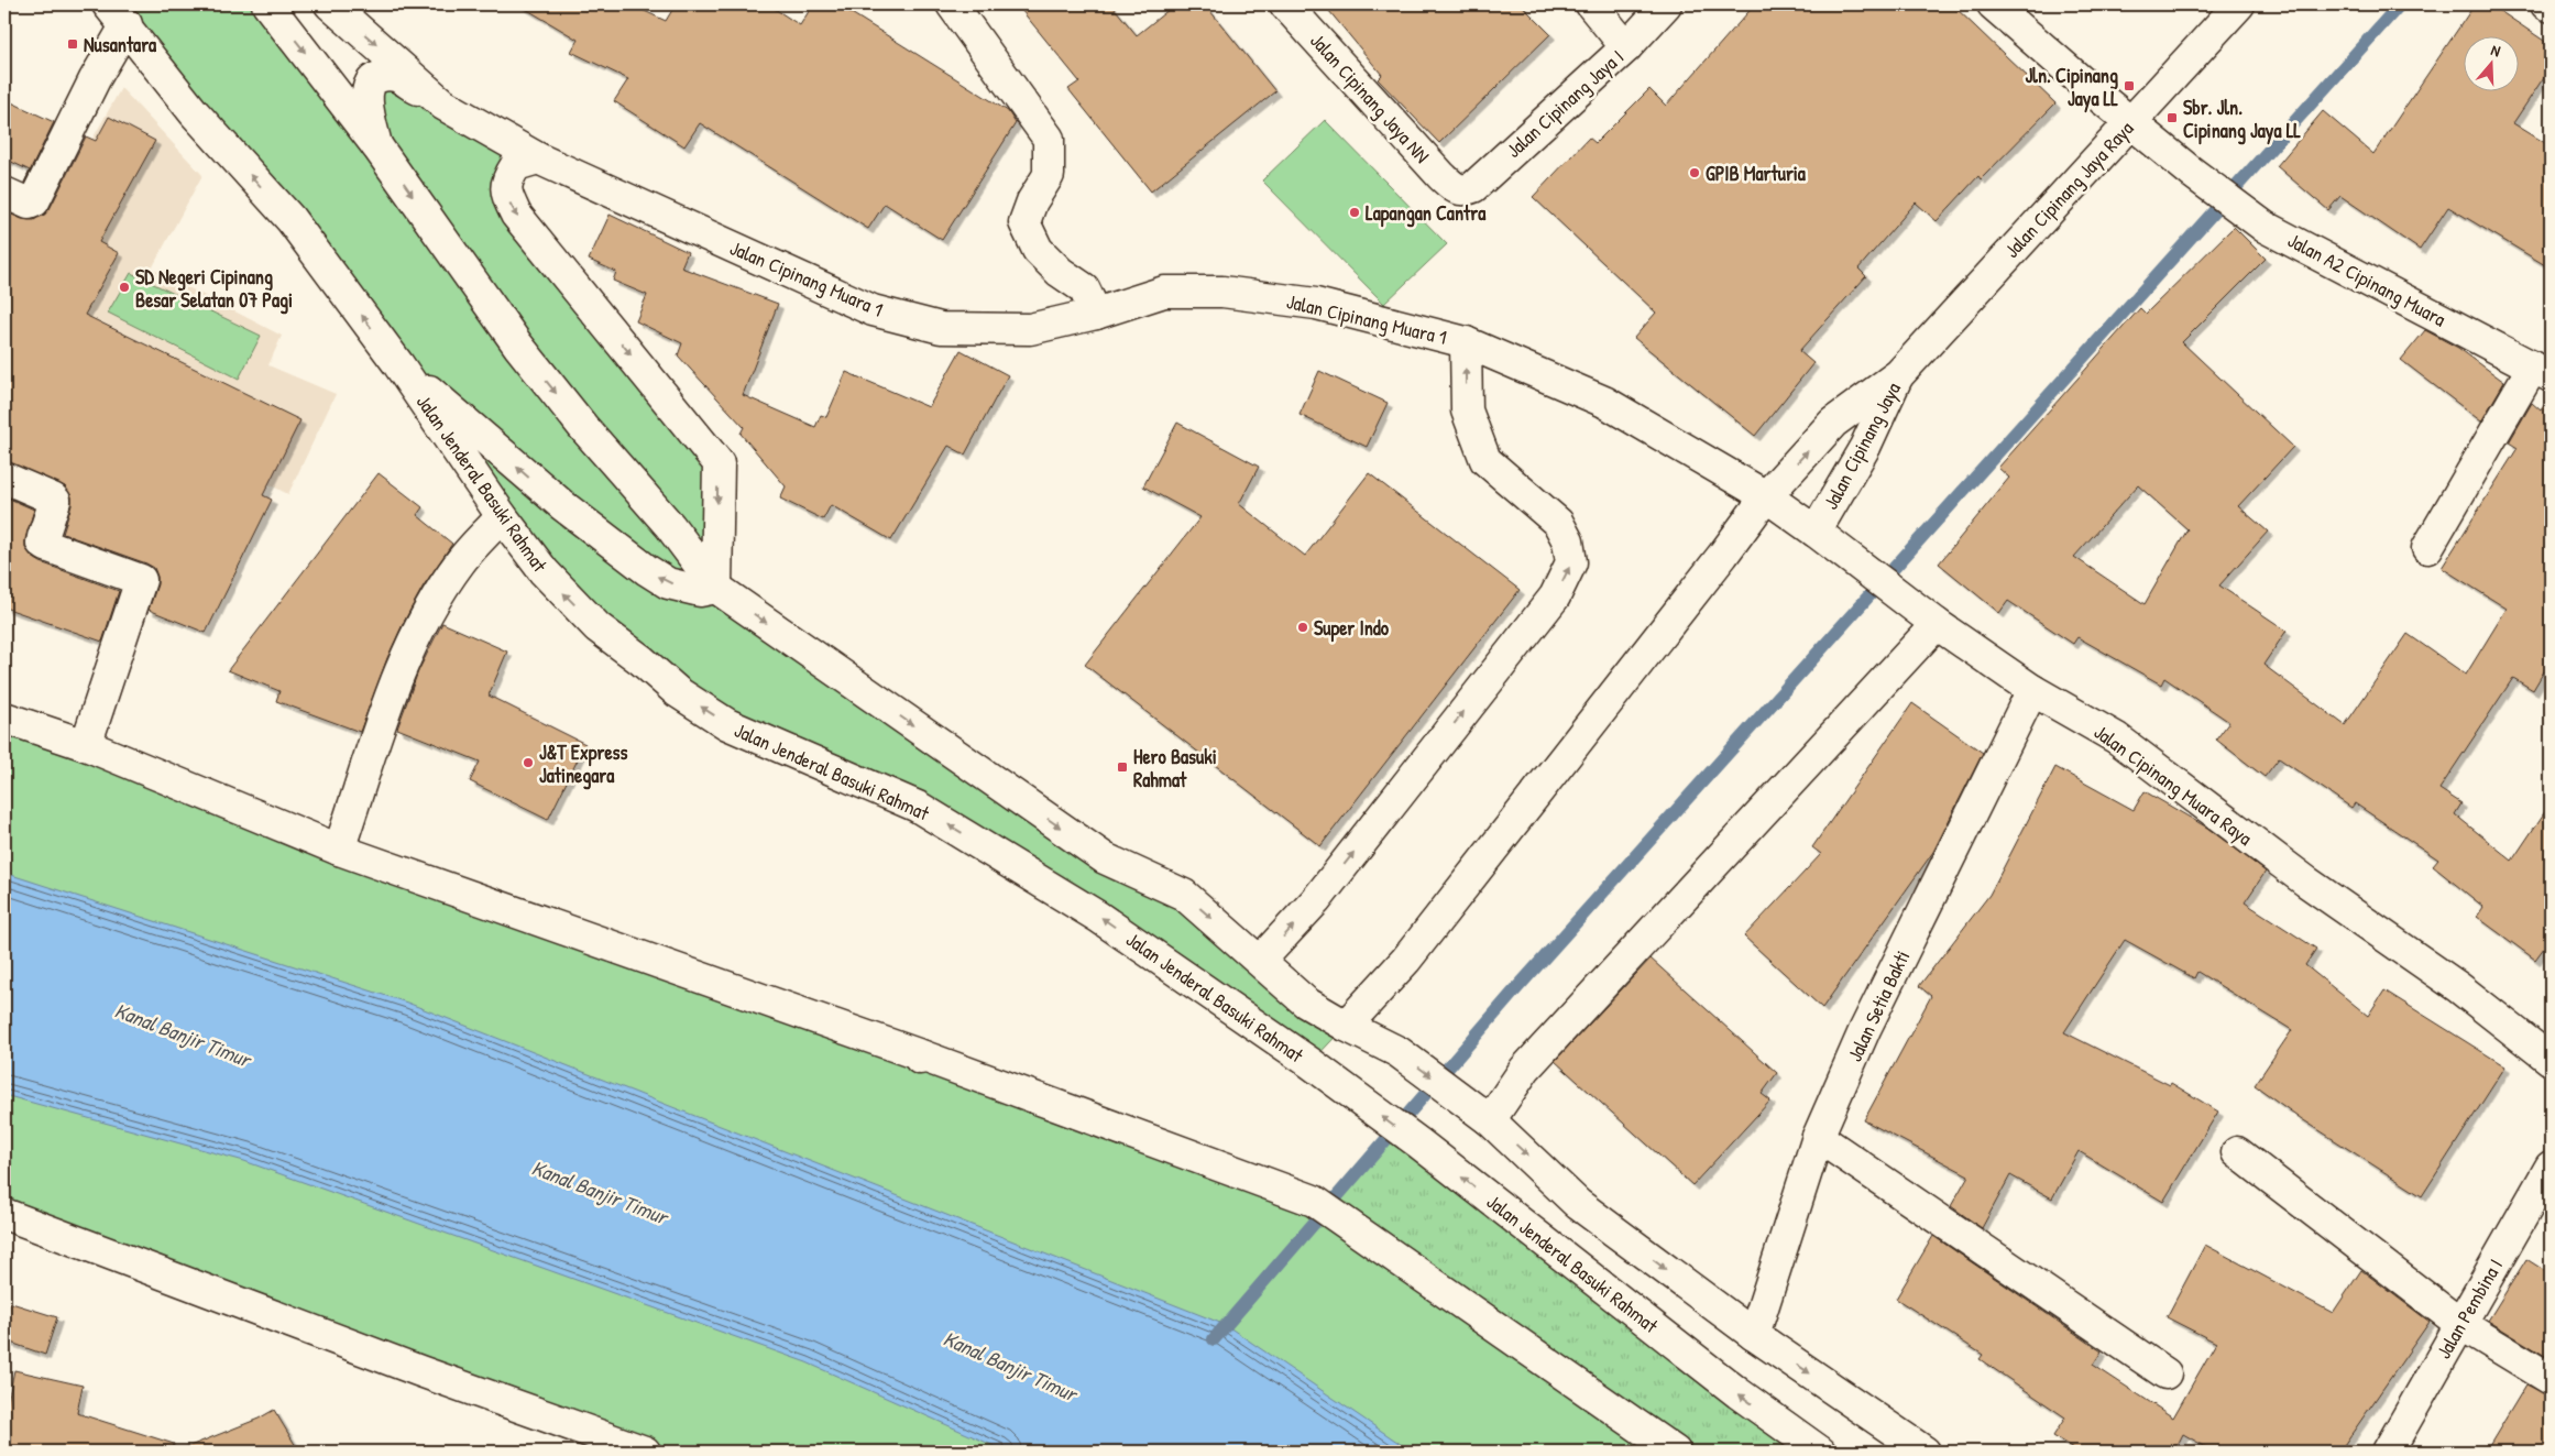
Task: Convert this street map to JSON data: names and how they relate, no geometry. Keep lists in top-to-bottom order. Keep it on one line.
{"streets":{"street":["Jalan Cipinang Jaya NN","Jalan Cipinang Jaya I","Jalan Cipinang Jaya Raya","Jalan Cipinang Muara 1","Jalan A2 Cipinang Muara","Jalan Cipinang Jaya","Jalan Jenderal Basuki Rahmat","Jalan Cipinang Muara Raya","Jalan Setia Bakti","Jalan Pembina I"]},"crossings":[["Jalan Cipinang Jaya NN","Jalan Cipinang Jaya I"],["Jalan Cipinang Jaya Raya","Jalan A2 Cipinang Muara"],["Jalan Cipinang Jaya Raya","Jalan Cipinang Jaya"],["Jalan Cipinang Muara 1","Jalan Cipinang Jaya"],["Jalan Cipinang Muara 1","Jalan Cipinang Muara Raya"],["Jalan Cipinang Jaya","Jalan Cipinang Muara Raya"],["Jalan Cipinang Muara Raya","Jalan Setia Bakti"]],"water":["Kanal Banjir Timur"],"places":{"transit":["Nusantara","Jln. Cipinang Jaya LL","Sbr. Jln. Cipinang Jaya LL","Hero Basuki Rahmat"],"other":["GPIB Marturia","Lapangan Cantra","SD Negeri Cipinang Besar Selatan 07 Pagi","Super Indo","J&T Express Jatinegara"]},"north":"top"}
